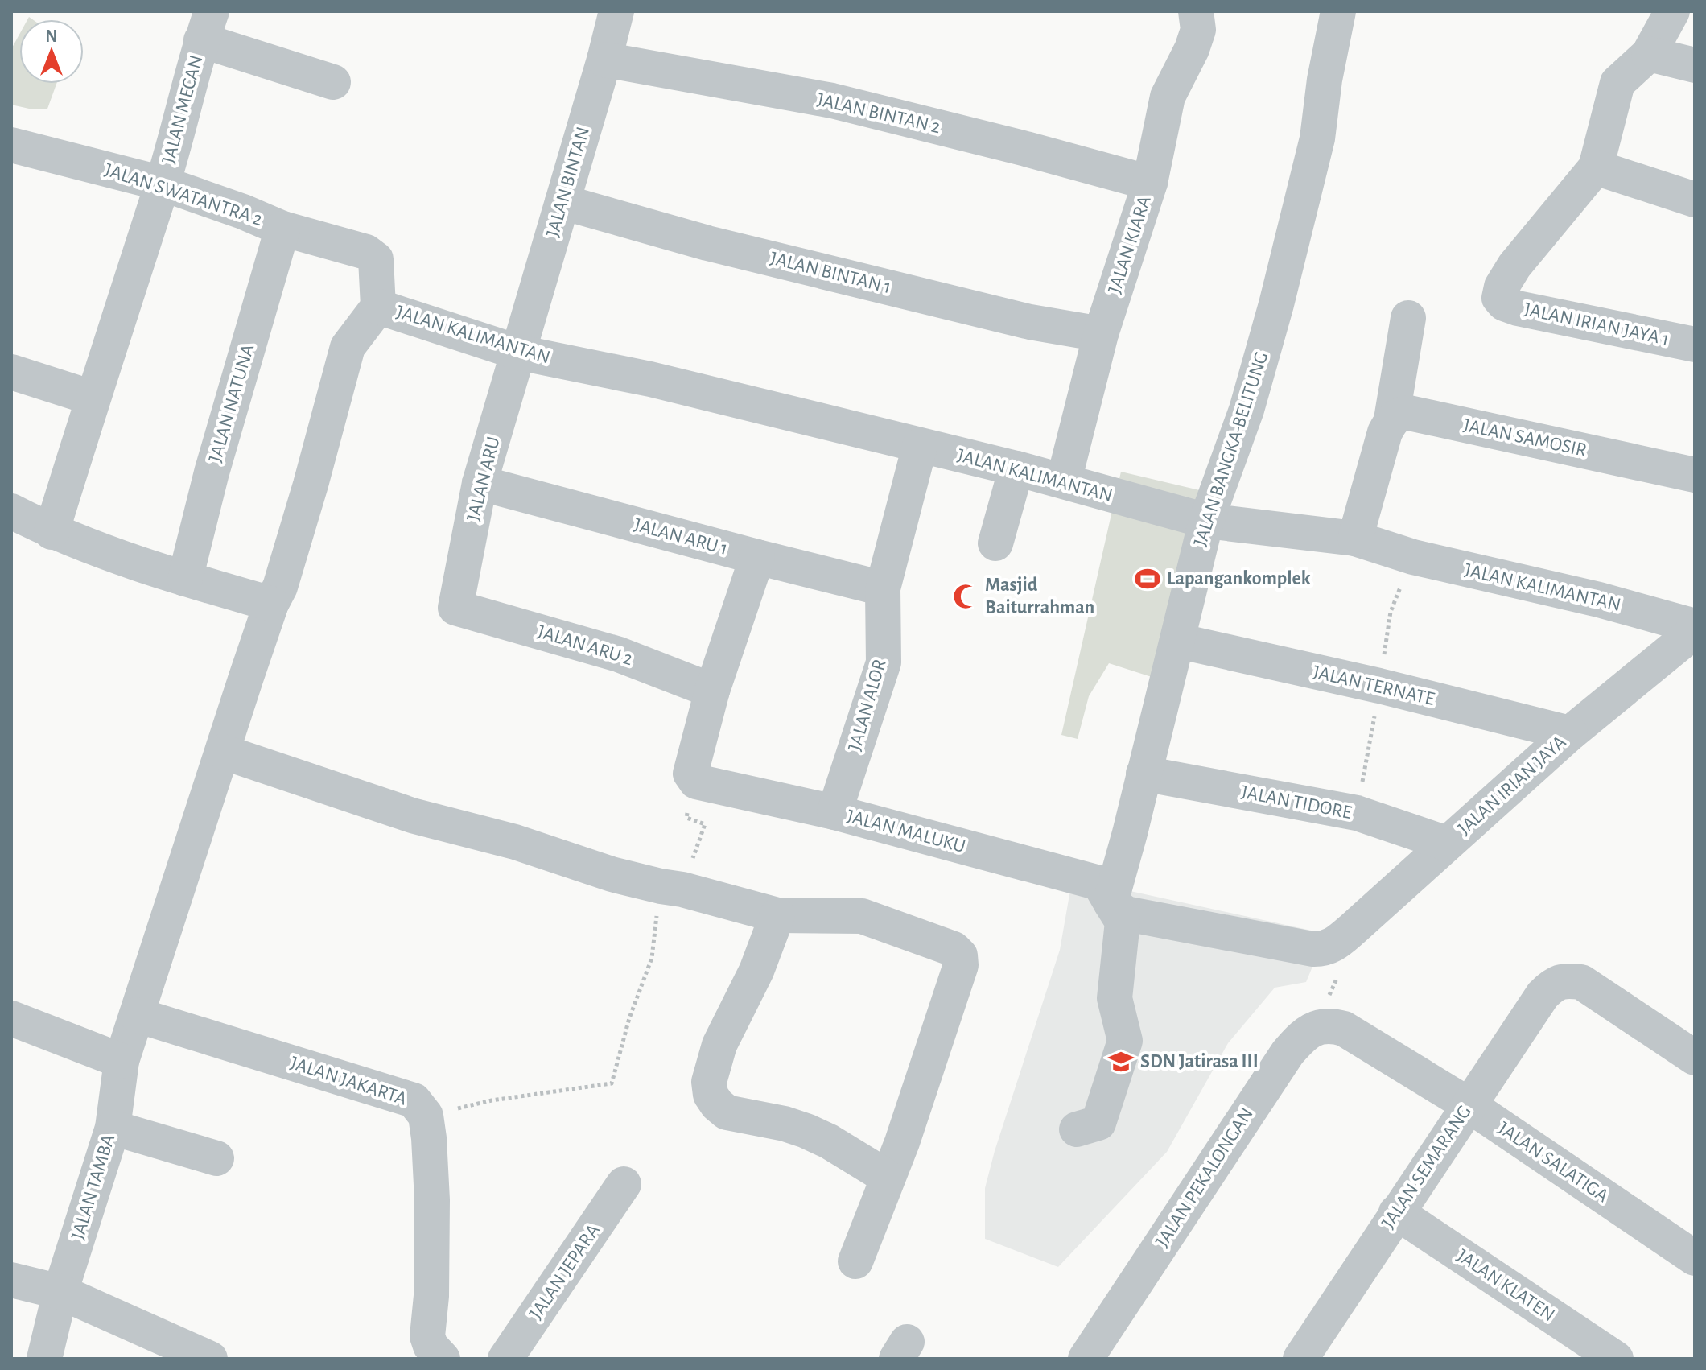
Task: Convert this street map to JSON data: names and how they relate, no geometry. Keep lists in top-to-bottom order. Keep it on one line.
{"streets":{"street":["JALAN MECAN","JALAN BINTAN 2","JALAN BINTAN","JALAN SWATANTRA 2","JALAN KIARA","JALAN BINTAN 1","JALAN IRIAN JAYA 1","JALAN KALIMANTAN","JALAN NATUNA","JALAN SAMOSIR","JALAN BANGKA-BELITUNG","JALAN ARU","JALAN ARU 1","JALAN ARU 2","JALAN TERNATE","JALAN ALOR","JALAN IRIAN JAYA","JALAN TIDORE","JALAN MALUKU","JALAN JAKARTA","JALAN SALATIGA","JALAN SEMARANG","JALAN PEKALONGAN","JALAN TAMBA","JALAN JEPARA","JALAN KLATEN"]},"crossings":[["JALAN MECAN","JALAN SWATANTRA 2"],["JALAN BINTAN 2","JALAN BINTAN"],["JALAN BINTAN 2","JALAN KIARA"],["JALAN BINTAN","JALAN BINTAN 1"],["JALAN BINTAN","JALAN KALIMANTAN"],["JALAN BINTAN","JALAN ARU"],["JALAN SWATANTRA 2","JALAN KALIMANTAN"],["JALAN SWATANTRA 2","JALAN NATUNA"],["JALAN SWATANTRA 2","JALAN TAMBA"],["JALAN KIARA","JALAN BINTAN 1"],["JALAN KIARA","JALAN KALIMANTAN"],["JALAN KALIMANTAN","JALAN BANGKA-BELITUNG"],["JALAN KALIMANTAN","JALAN ARU"],["JALAN KALIMANTAN","JALAN ALOR"],["JALAN KALIMANTAN","JALAN IRIAN JAYA"],["JALAN KALIMANTAN","JALAN TAMBA"],["JALAN BANGKA-BELITUNG","JALAN TERNATE"],["JALAN BANGKA-BELITUNG","JALAN TIDORE"],["JALAN BANGKA-BELITUNG","JALAN MALUKU"],["JALAN ARU","JALAN ARU 1"],["JALAN ARU","JALAN ARU 2"],["JALAN ARU 1","JALAN ALOR"],["JALAN TERNATE","JALAN IRIAN JAYA"],["JALAN ALOR","JALAN MALUKU"],["JALAN IRIAN JAYA","JALAN TIDORE"],["JALAN IRIAN JAYA","JALAN MALUKU"],["JALAN JAKARTA","JALAN TAMBA"],["JALAN SALATIGA","JALAN SEMARANG"],["JALAN SALATIGA","JALAN PEKALONGAN"],["JALAN SEMARANG","JALAN KLATEN"]],"places":{"sports":["Lapangankomplek"],"mosque":["Masjid Baiturrahman"],"school or university":["SDN Jatirasa III"]},"north":"top"}
